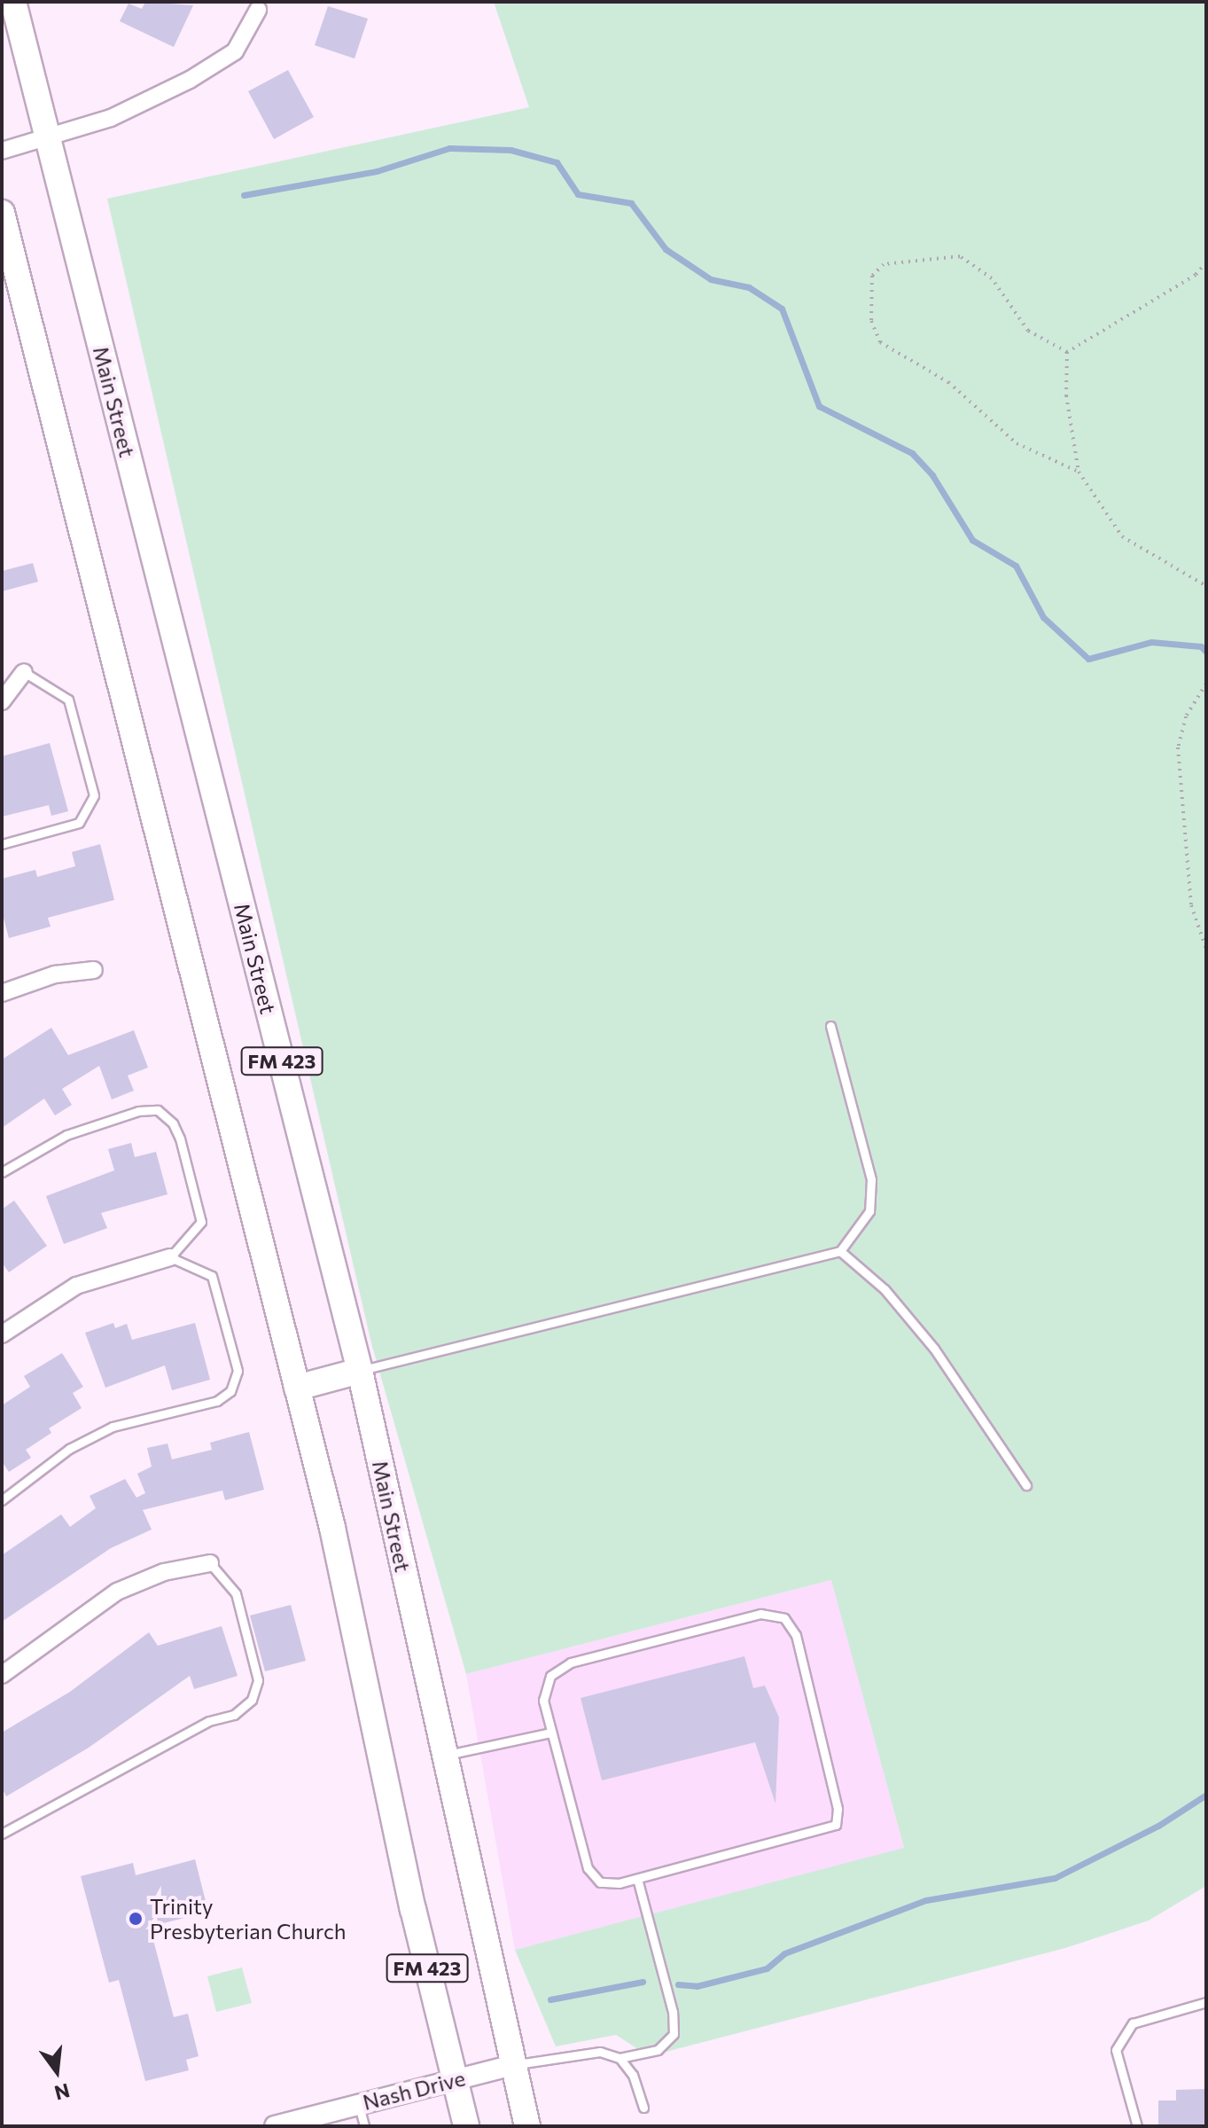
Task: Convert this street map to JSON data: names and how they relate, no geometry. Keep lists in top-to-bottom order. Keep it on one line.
{"streets":{"main road":["Main Street","FM 423"],"street":["Nash Drive"]},"crossings":[["Main Street","Nash Drive"],["FM 423","Nash Drive"]],"places":["Trinity Presbyterian Church"],"north":"bottom"}
